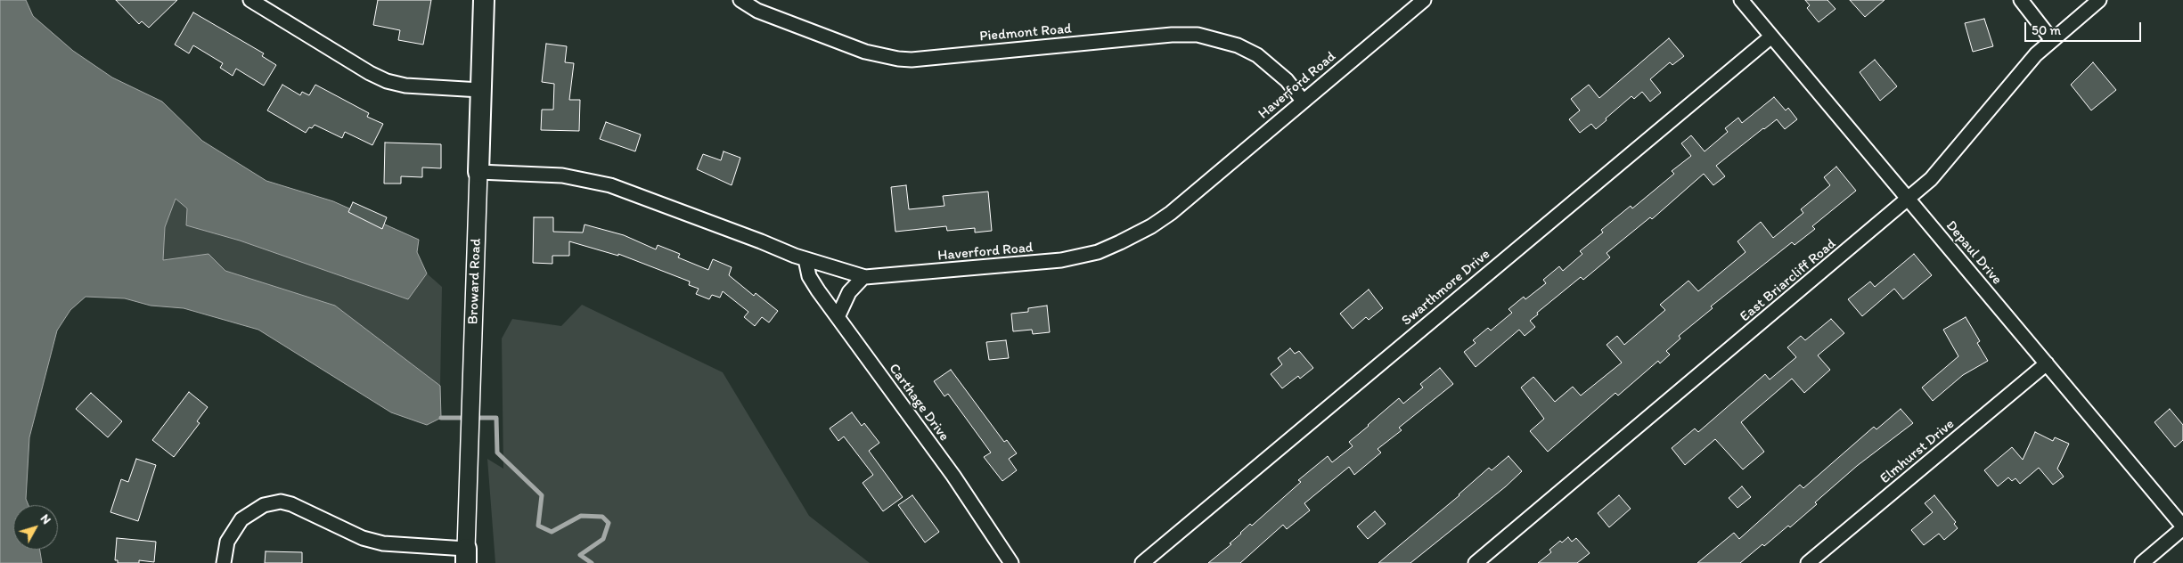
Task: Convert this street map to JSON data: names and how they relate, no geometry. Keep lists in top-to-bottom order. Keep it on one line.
{"streets":{"main road":["Broward Road"],"street":["Piedmont Road","Haverford Road","Depaul Drive","East Briarcliff Road","Swarthmore Drive","Carthage Drive","Elmhurst Drive"]},"crossings":[["Piedmont Road","Haverford Road"],["Haverford Road","Broward Road"],["Haverford Road","Carthage Drive"],["Depaul Drive","East Briarcliff Road"],["Depaul Drive","Swarthmore Drive"],["Depaul Drive","Elmhurst Drive"]],"scale_bar":"50 m","north":"top right"}
